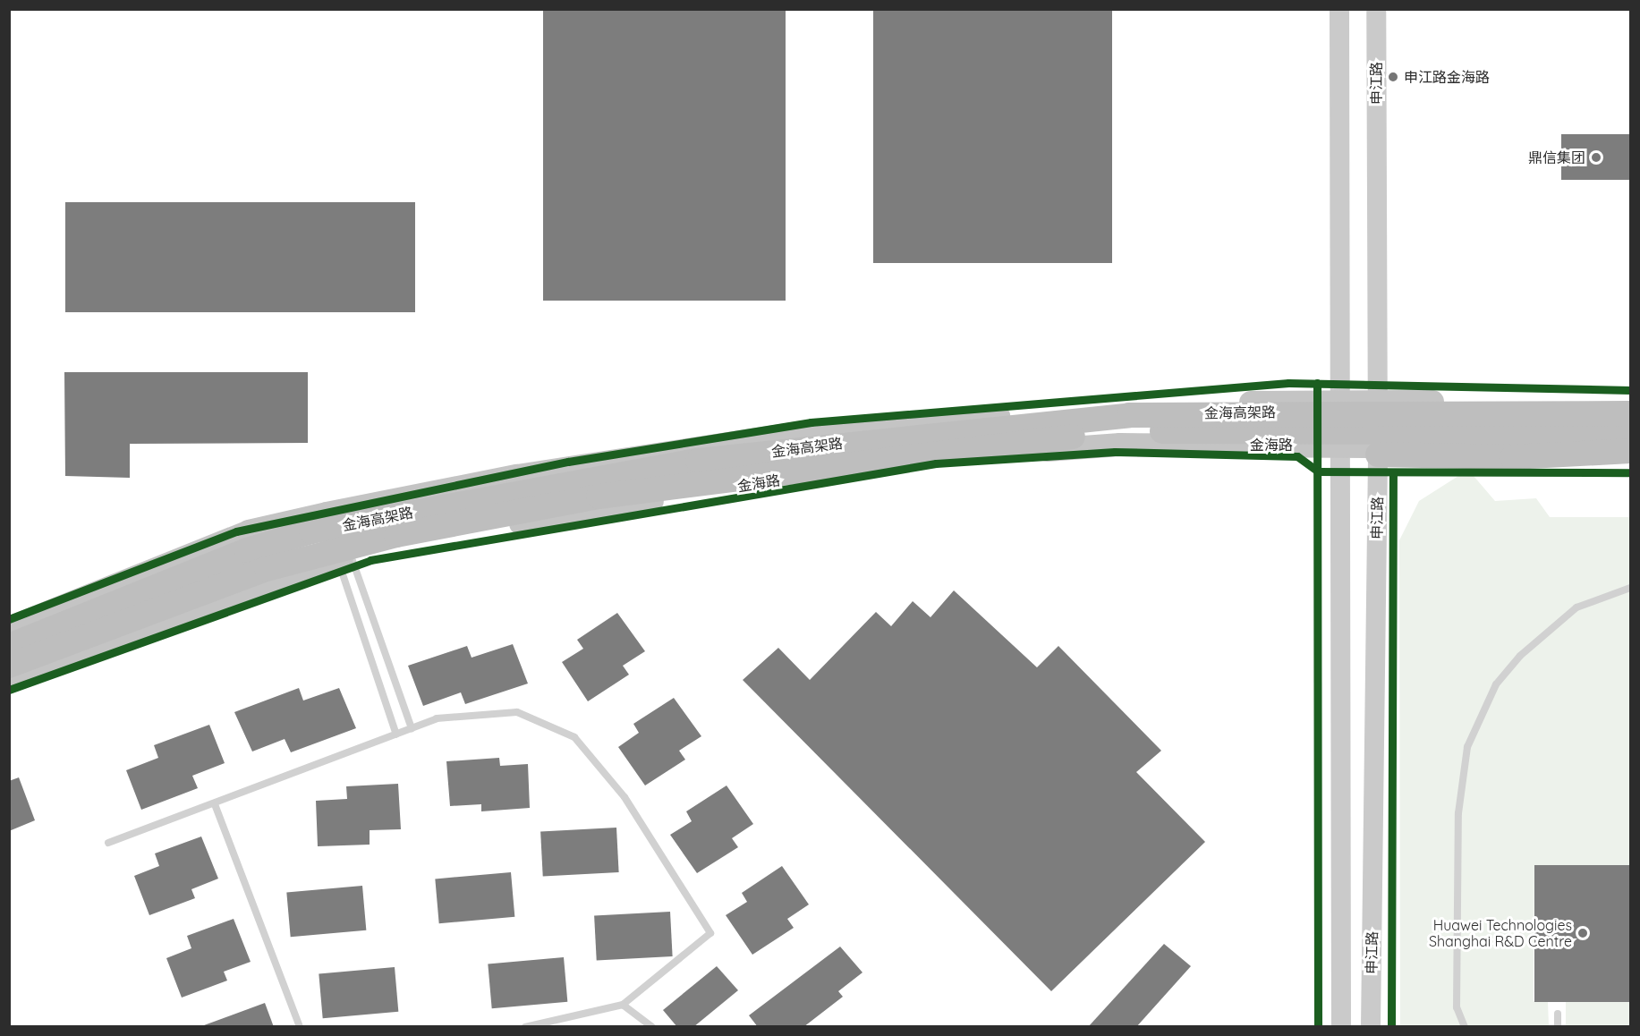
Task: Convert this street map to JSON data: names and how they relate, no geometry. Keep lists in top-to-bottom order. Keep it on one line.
{"streets":{"highway":["金海高架路"],"main road":["申江路","金海路"]},"crossings":[["申江路","金海路"]],"places":["申江路金海路","鼎信集团","Huawei Technologies Shanghai R&D Centre"]}
